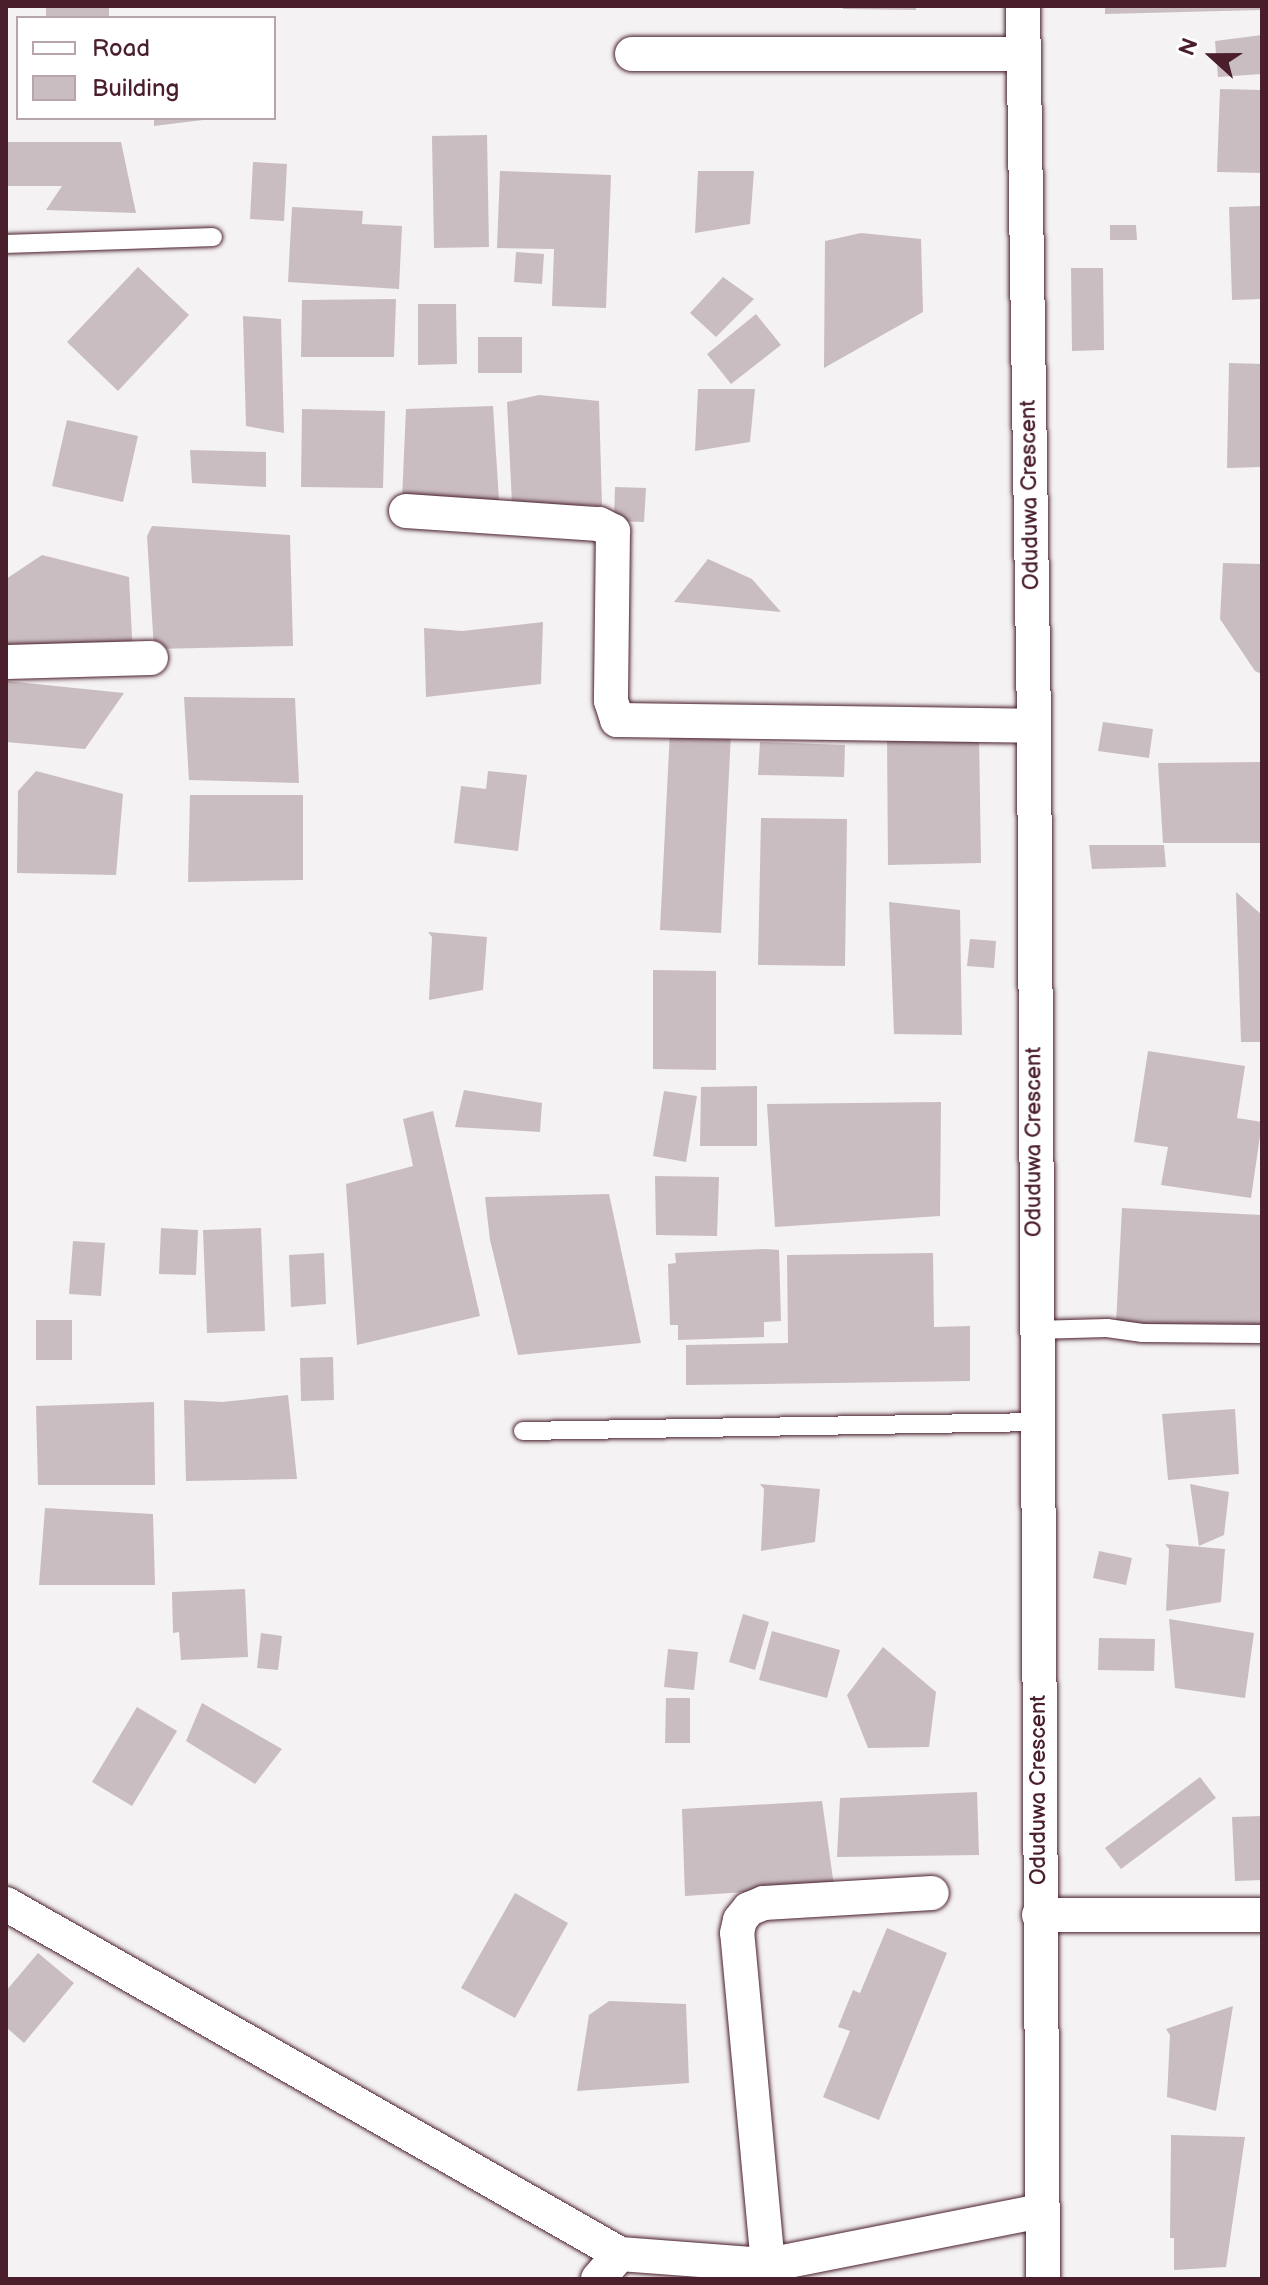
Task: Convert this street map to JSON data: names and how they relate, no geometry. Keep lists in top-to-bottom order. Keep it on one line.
{"streets":{"street":["Oduduwa Crescent"]},"legend":["Road","Building"],"north":"left"}
